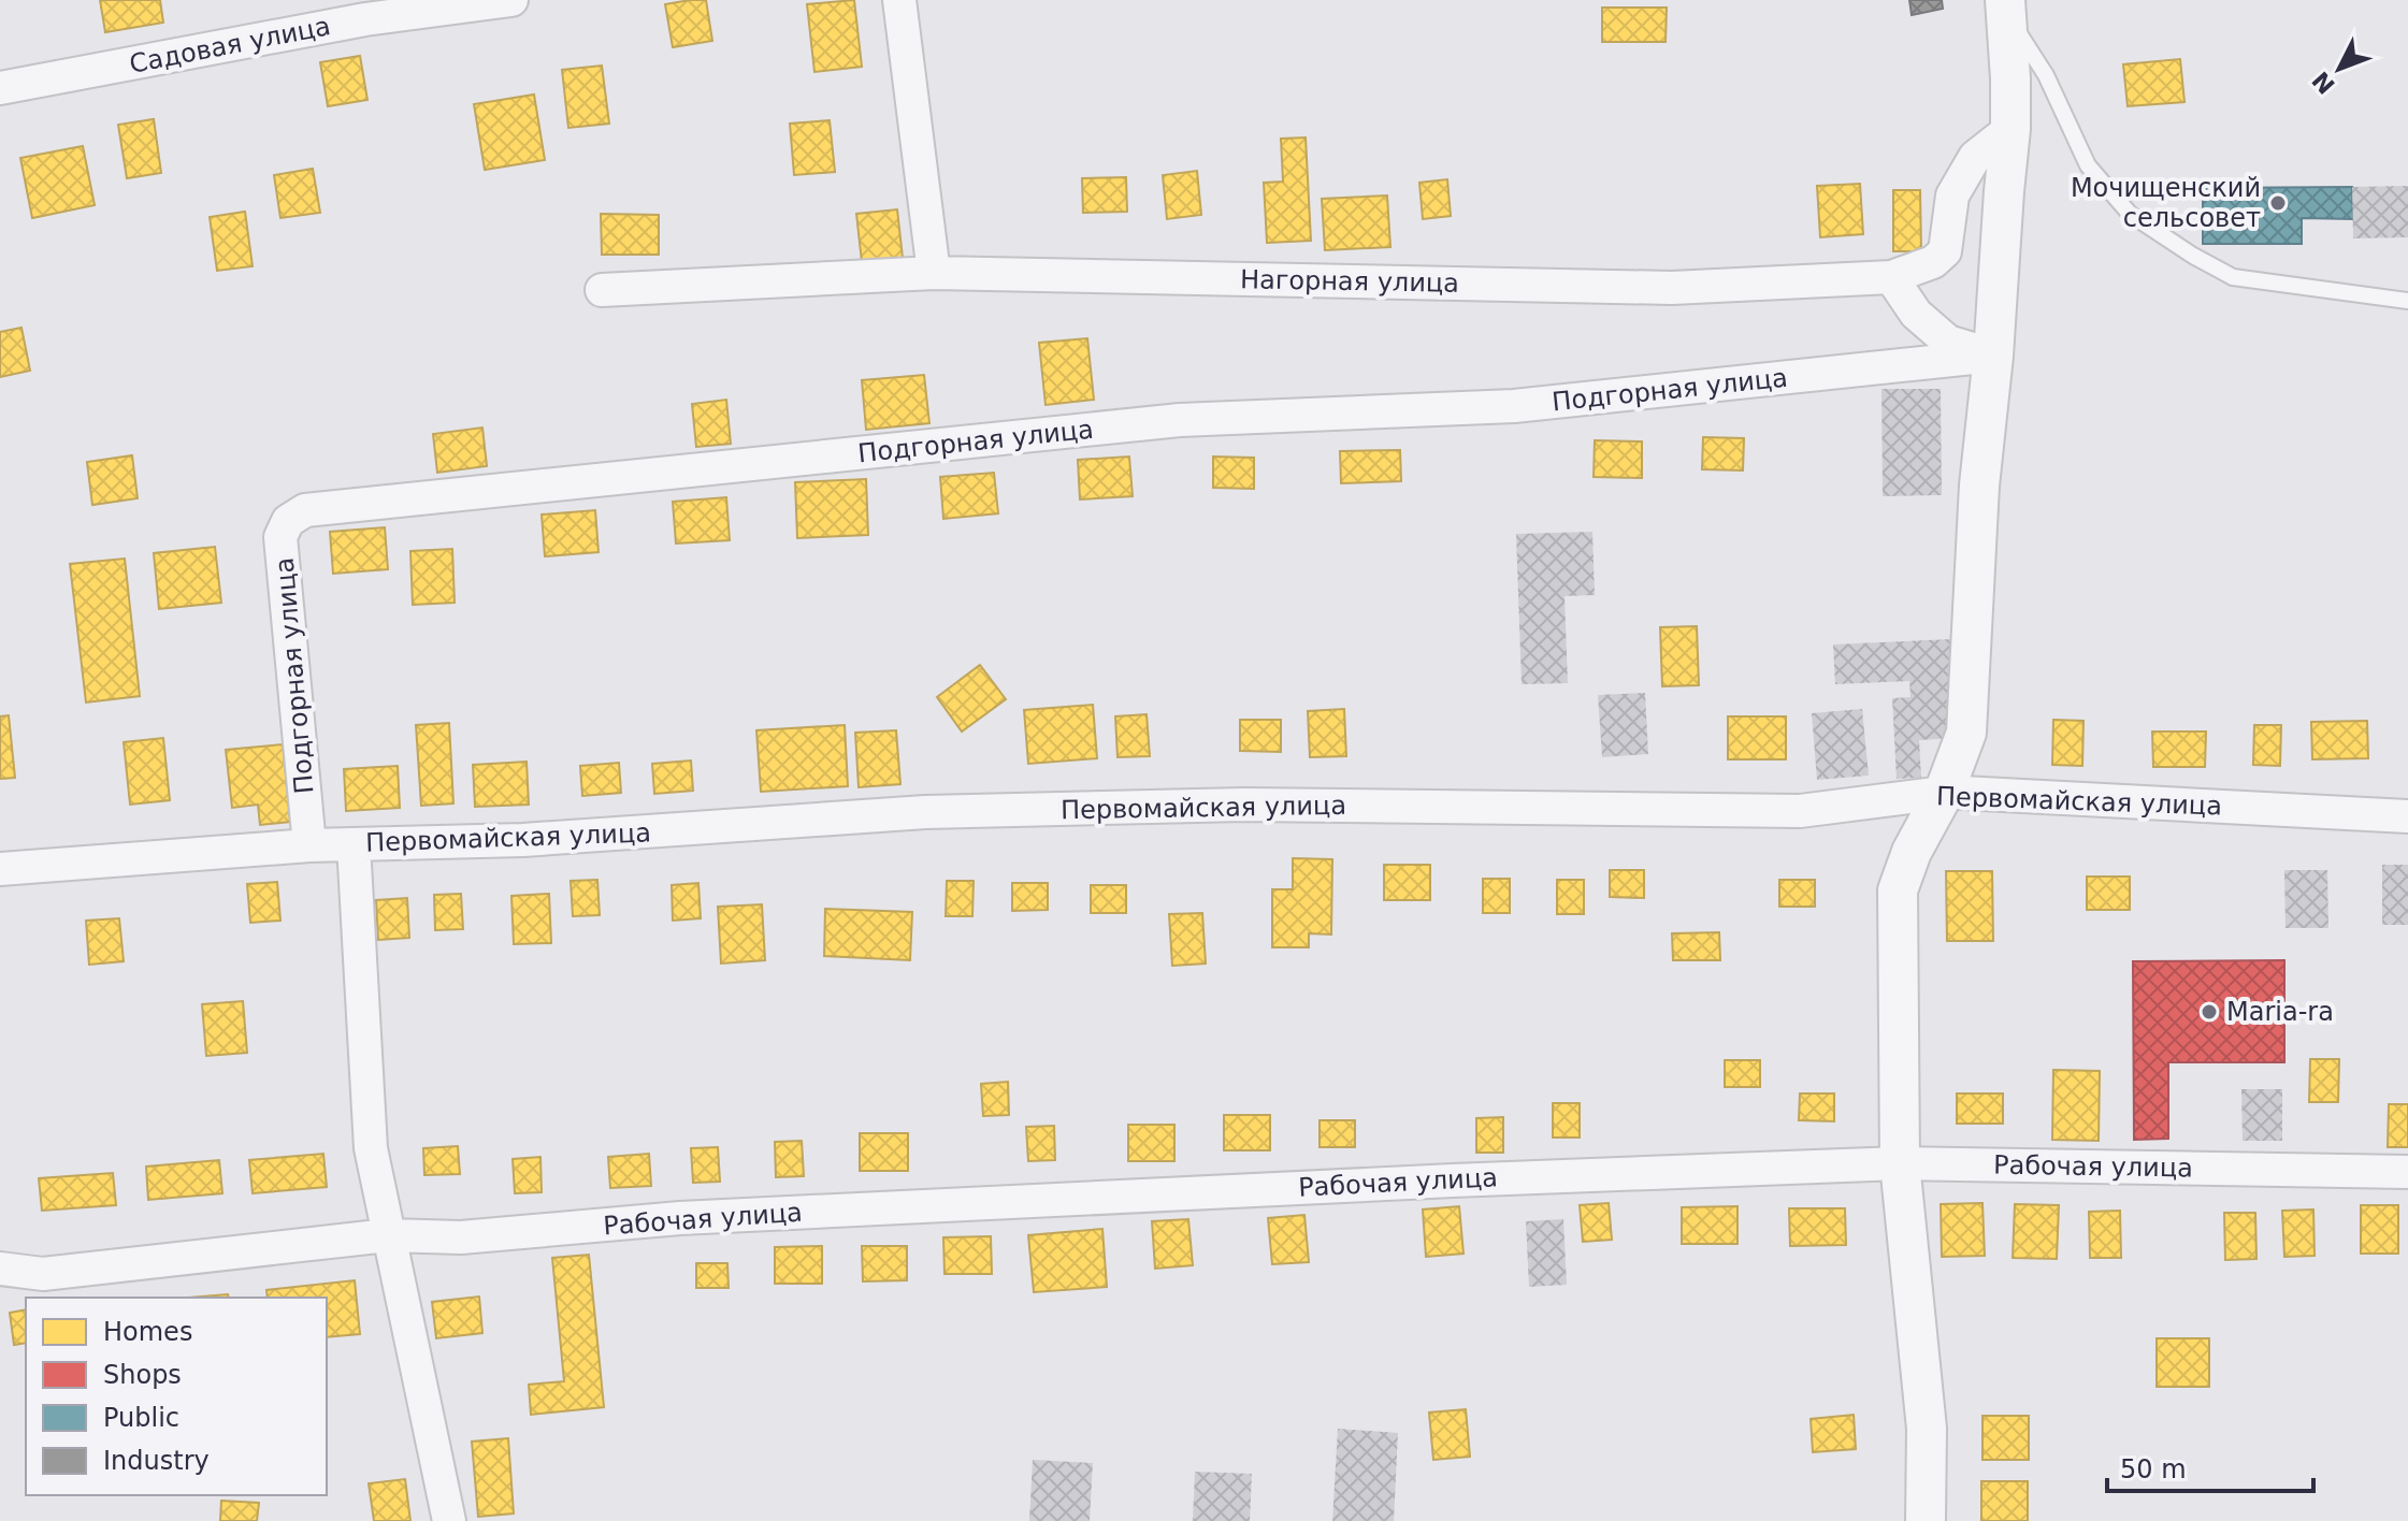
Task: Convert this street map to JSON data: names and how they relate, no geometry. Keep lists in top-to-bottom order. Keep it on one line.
{"streets":{"street":["Садовая улица","Нагорная улица","Подгорная улица","Первомайская улица","Рабочая улица"]},"crossings":[["Подгорная улица","Первомайская улица"]],"places":["Мочищенский сельсовет","Maria-ra"],"legend":["Homes","Shops","Public","Industry"],"scale_bar":"50 m","north":"bottom left"}
